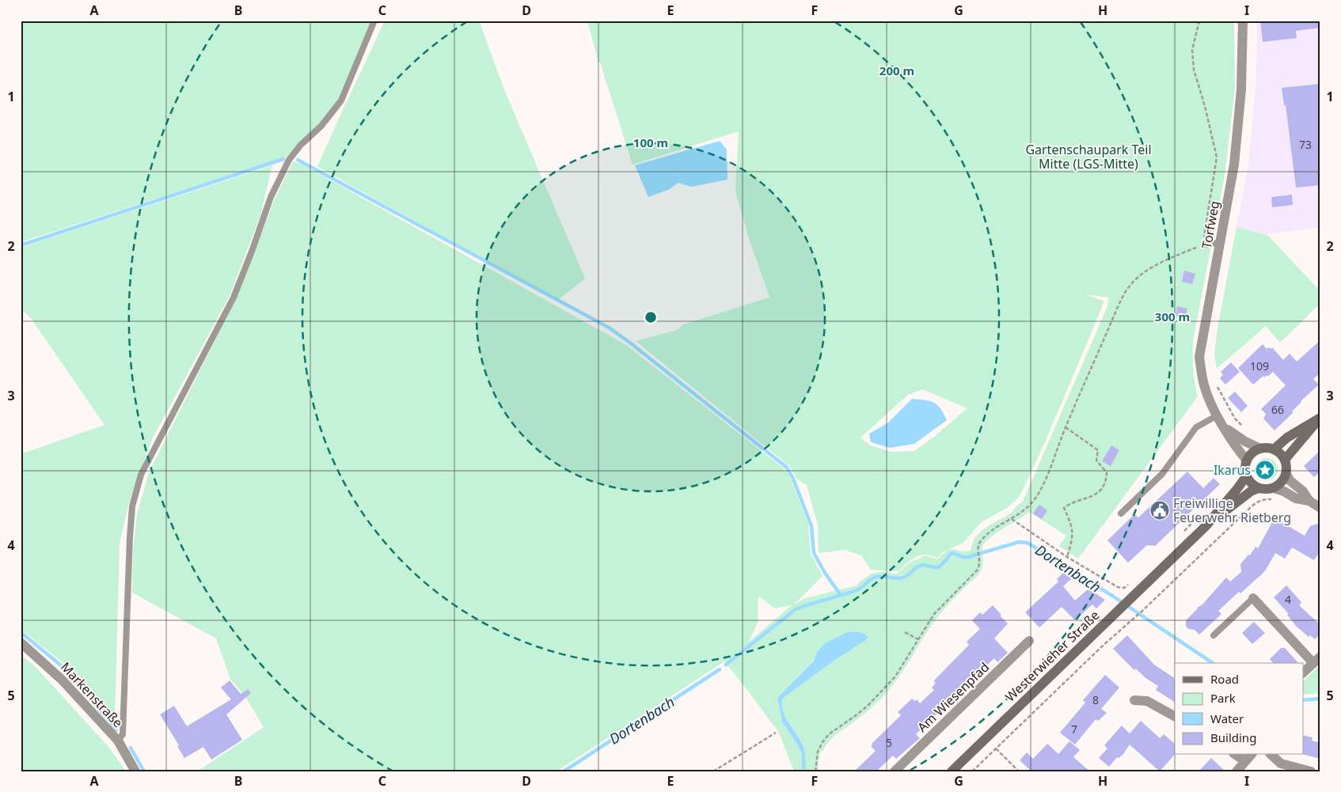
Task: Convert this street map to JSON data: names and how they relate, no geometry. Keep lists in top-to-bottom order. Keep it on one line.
{"streets":{"main road":["Westerwieher Straße"],"street":["Torfweg","Markenstraße","Am Wiesenpfad"]},"crossings":[["Torfweg","Westerwieher Straße"]],"water":["Dortenbach"],"parks":["Gartenschaupark Teil Mitte (LGS-Mitte)"],"places":{"place":["Ikarus"],"public building":["Freiwillige Feuerwehr Rietberg"]},"house_numbers":["73","109","66","4","8","7","5"],"legend":["Road","Park","Water","Building"],"grid":{"columns":["A","B","C","D","E","F","G","H","I"],"rows":["1","2","3","4","5"]},"rings":["200 m","100 m","300 m"]}
